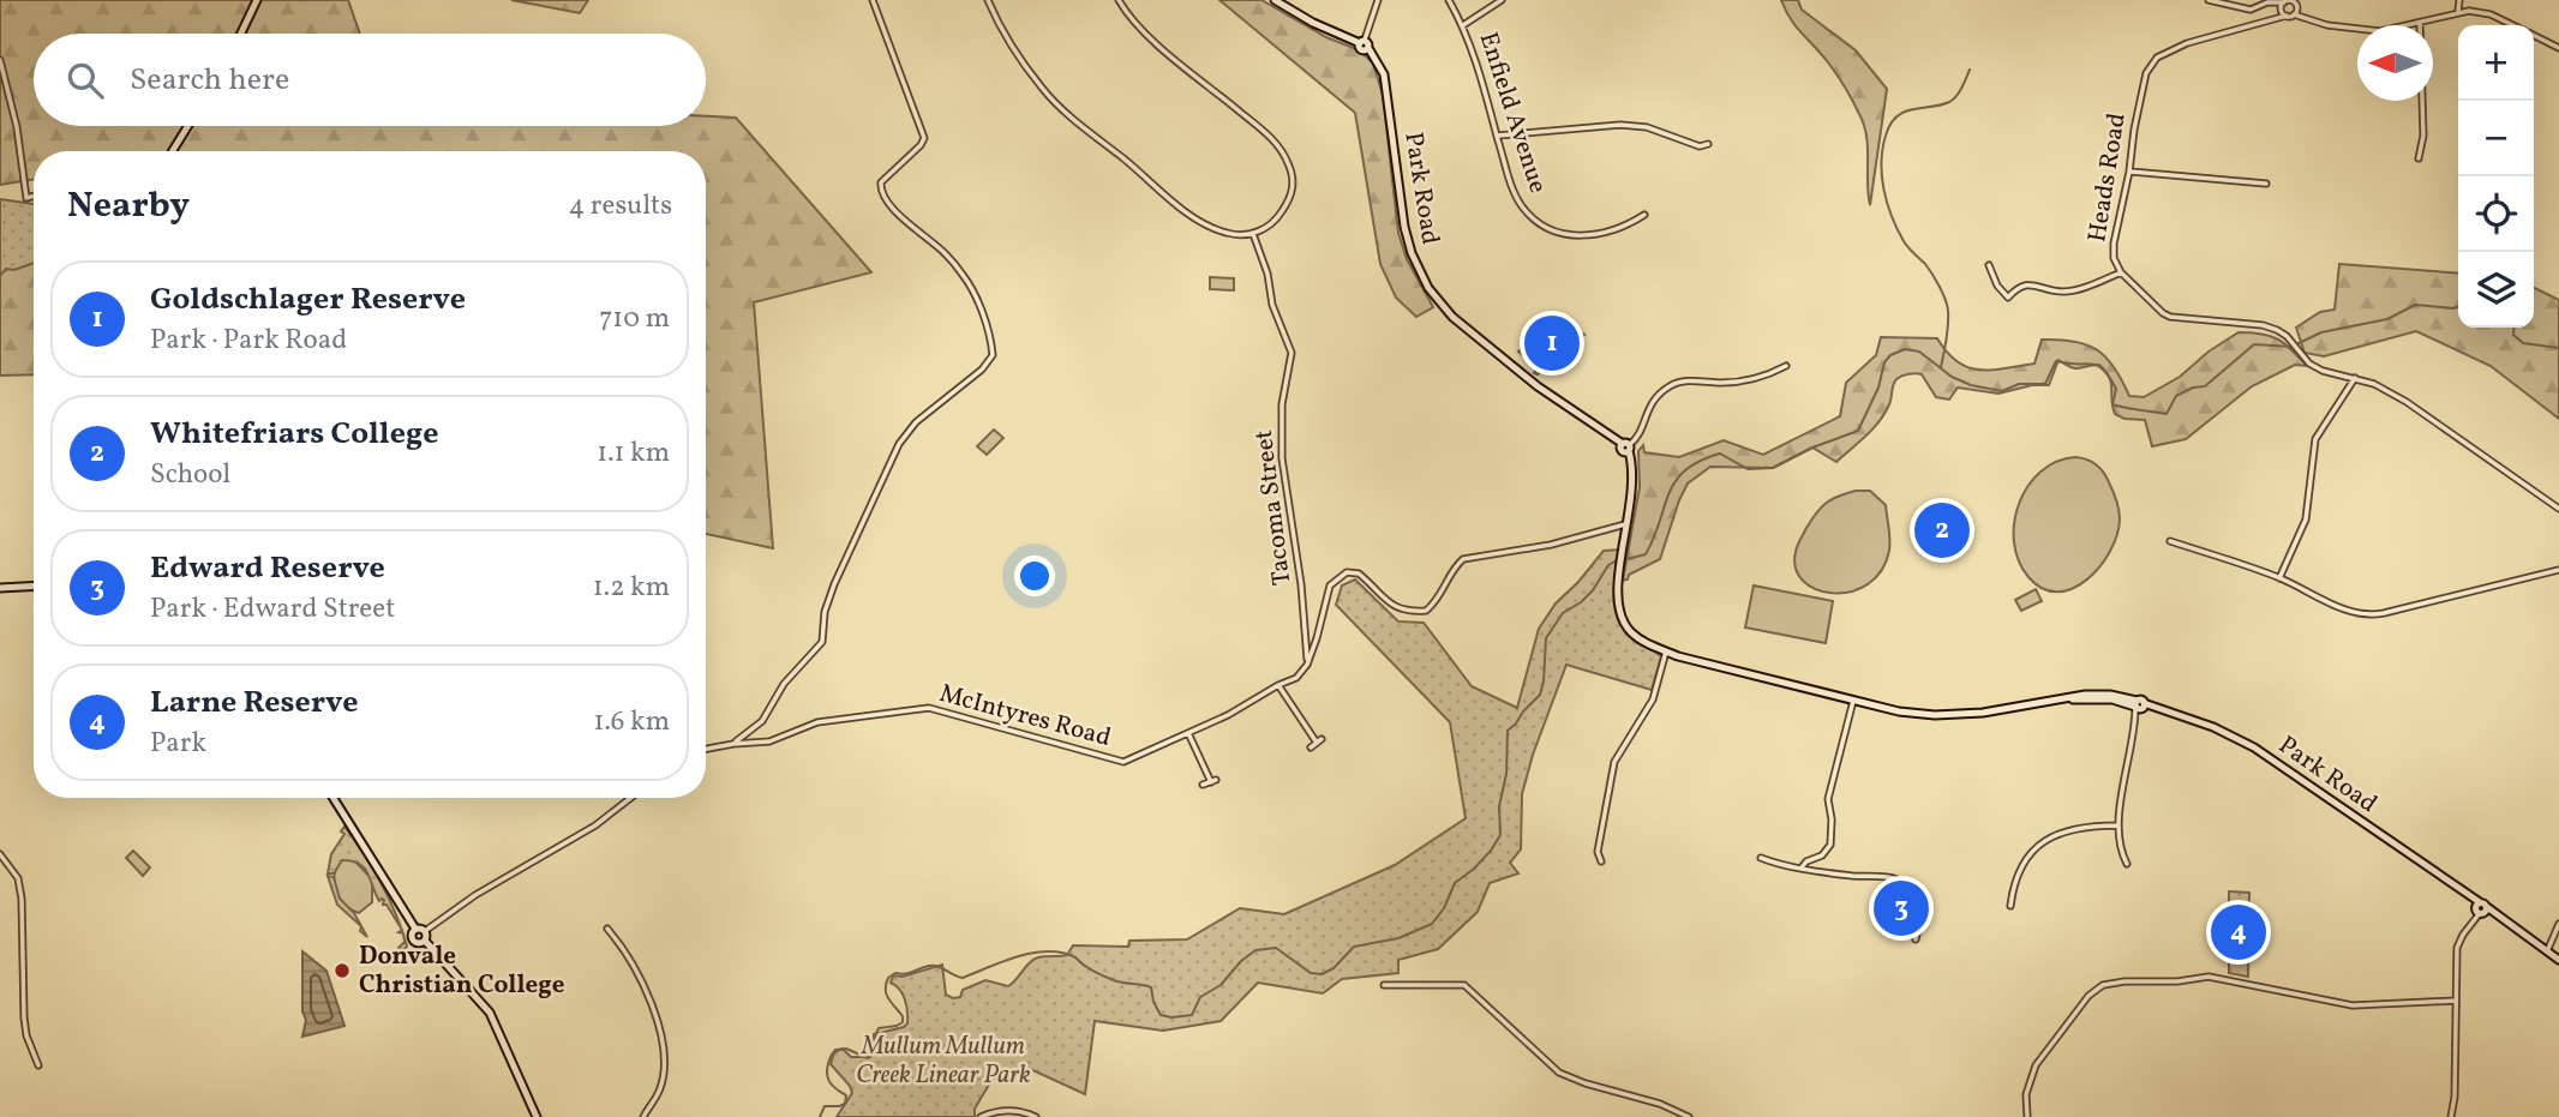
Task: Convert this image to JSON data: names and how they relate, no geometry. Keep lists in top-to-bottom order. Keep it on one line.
{"streets":{"street":["Enfield Avenue","Heads Road","Park Road","Tacoma Street","McIntyres Road"]},"crossings":[["Tacoma Street","McIntyres Road"]],"parks":["Mullum Mullum Creek Linear Park"],"places":["Donvale Christian College"],"north":"left","page":{"map_buttons":["+","−"],"search":"Search here","heading":["Nearby","4 results"],"list":[{"mark":"1","name":"Goldschlager Reserve","note":"Park · Park Road","value":"710 m"},{"mark":"2","name":"Whitefriars College","note":"School","value":"1.1 km"},{"mark":"3","name":"Edward Reserve","note":"Park · Edward Street","value":"1.2 km"},{"mark":"4","name":"Larne Reserve","note":"Park","value":"1.6 km"}],"pins":["1","2","3","4"]}}
